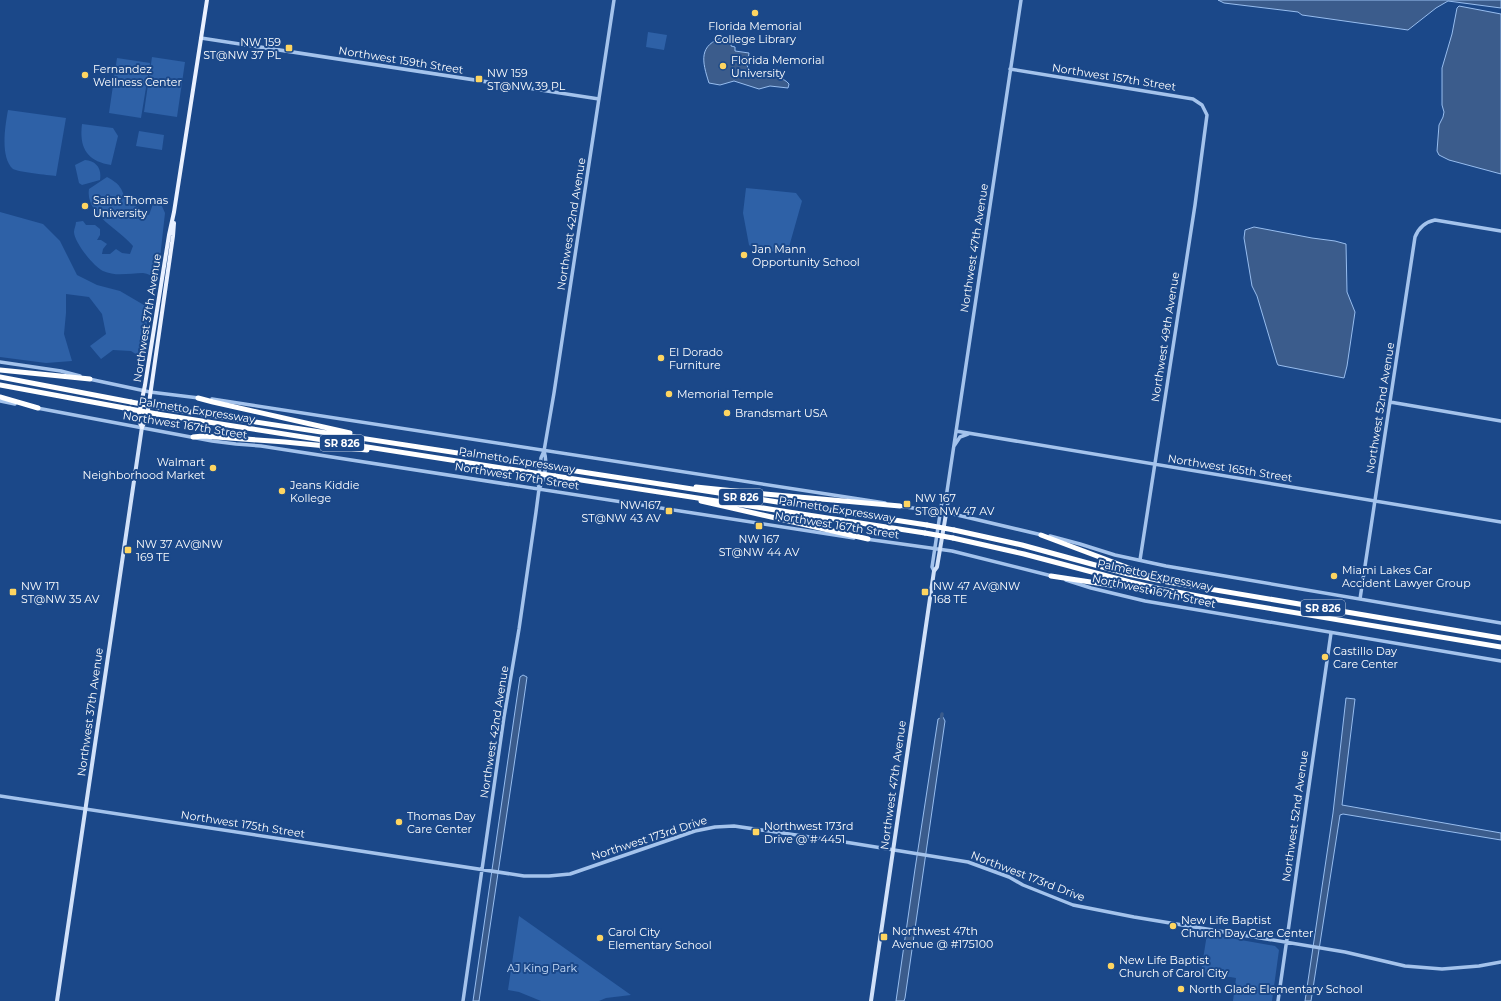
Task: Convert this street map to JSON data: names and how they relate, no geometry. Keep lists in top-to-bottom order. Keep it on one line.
{"streets":{"highway":["Palmetto Expressway","SR 826"],"main road":["Northwest 47th Avenue","Northwest 37th Avenue"],"street":["Northwest 159th Street","Northwest 157th Street","Northwest 42nd Avenue","Northwest 49th Avenue","Northwest 52nd Avenue","Northwest 167th Street","Northwest 165th Street","Northwest 175th Street","Northwest 173rd Drive"]},"crossings":[["Northwest 159th Street","Northwest 42nd Avenue"],["Northwest 159th Street","Northwest 37th Avenue"],["Northwest 157th Street","Northwest 47th Avenue"],["Northwest 157th Street","Northwest 49th Avenue"],["Northwest 42nd Avenue","Northwest 167th Street"],["Northwest 42nd Avenue","Northwest 175th Street"],["Northwest 42nd Avenue","Northwest 173rd Drive"],["Northwest 47th Avenue","Northwest 167th Street"],["Northwest 47th Avenue","Northwest 165th Street"],["Northwest 47th Avenue","Northwest 173rd Drive"],["Northwest 37th Avenue","Northwest 167th Street"],["Northwest 37th Avenue","Northwest 175th Street"],["Northwest 49th Avenue","Northwest 165th Street"],["Northwest 52nd Avenue","Northwest 167th Street"],["Northwest 52nd Avenue","Northwest 165th Street"],["Northwest 52nd Avenue","Northwest 173rd Drive"],["Northwest 175th Street","Northwest 173rd Drive"]],"parks":["AJ King Park"],"places":{"other":["Florida Memorial College Library","Florida Memorial University","Fernandez Wellness Center","Saint Thomas University","Jan Mann Opportunity School","El Dorado Furniture","Memorial Temple","Brandsmart USA","Walmart Neighborhood Market","Jeans Kiddie Kollege","Miami Lakes Car Accident Lawyer Group","Castillo Day Care Center","Thomas Day Care Center","New Life Baptist Church Day Care Center","Carol City Elementary School","New Life Baptist Church of Carol City","North Glade Elementary School"],"transit":["NW 159 ST@NW 37 PL","NW 159 ST@NW 39 PL","NW 167 ST@NW 47 AV","NW 167 ST@NW 43 AV","NW 167 ST@NW 44 AV","NW 37 AV@NW 169 TE","NW 171 ST@NW 35 AV","NW 47 AV@NW 168 TE","Northwest 173rd Drive @ # 4451","Northwest 47th Avenue @ #175100"]}}
